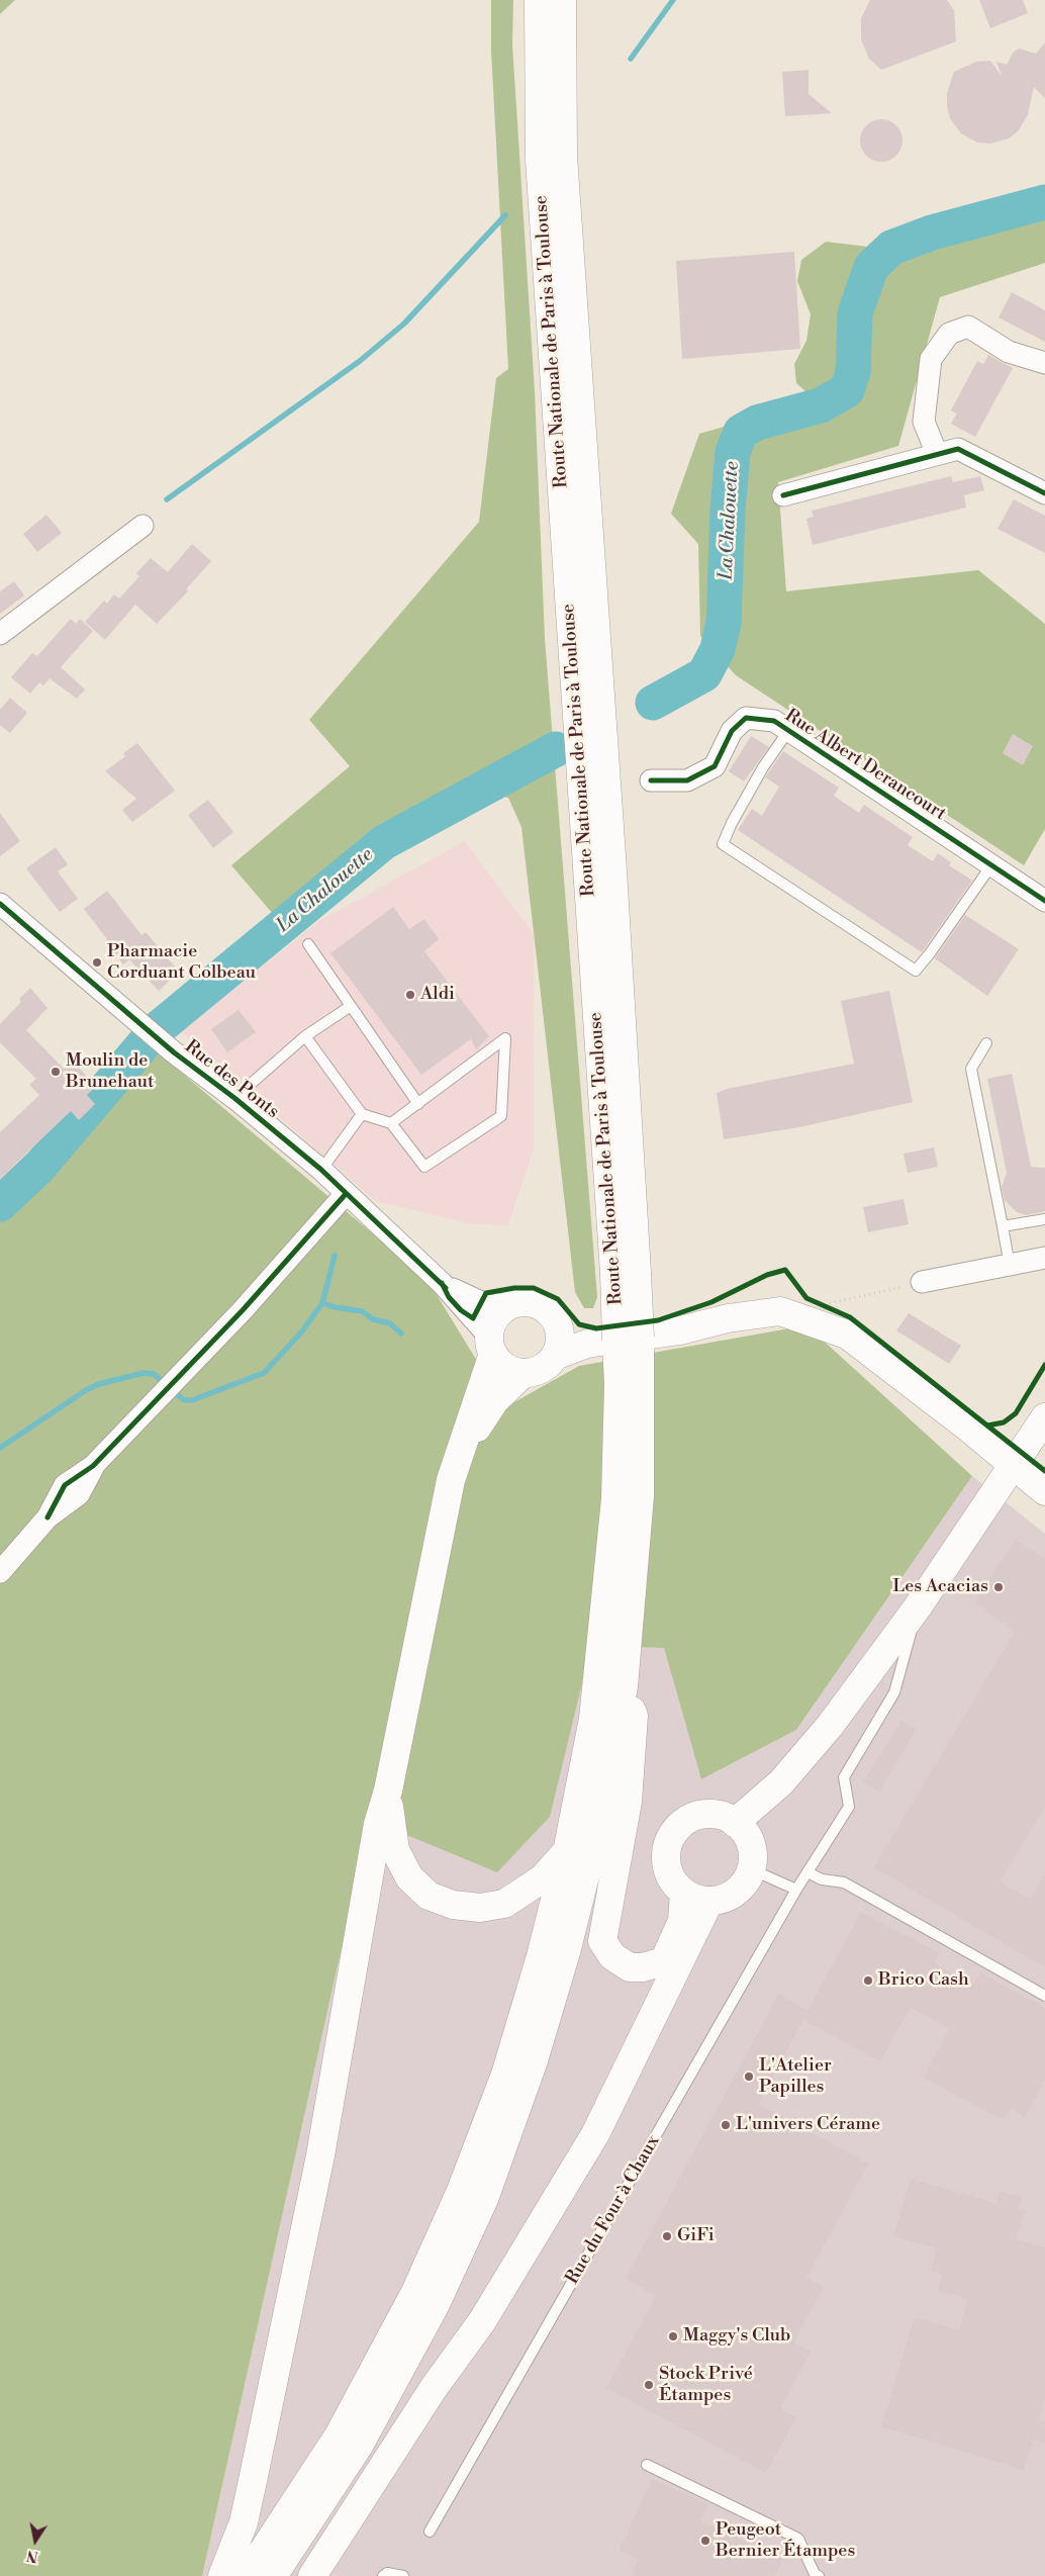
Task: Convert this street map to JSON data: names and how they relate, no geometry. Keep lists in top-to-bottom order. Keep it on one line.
{"streets":{"main road":["Route Nationale de Paris à Toulouse"],"street":["Rue Albert Derancourt","Rue des Ponts"],"lane":["Rue du Four à Chaux"]},"water":["La Chalouette"],"places":["Pharmacie Corduant Colbeau","Aldi","Moulin de Brunehaut","Les Acacias","Brico Cash","L'Atelier Papilles","L'univers Cérame","GiFi","Maggy's Club","Stock Privé Étampes","Peugeot Bernier Étampes"],"north":"bottom"}
